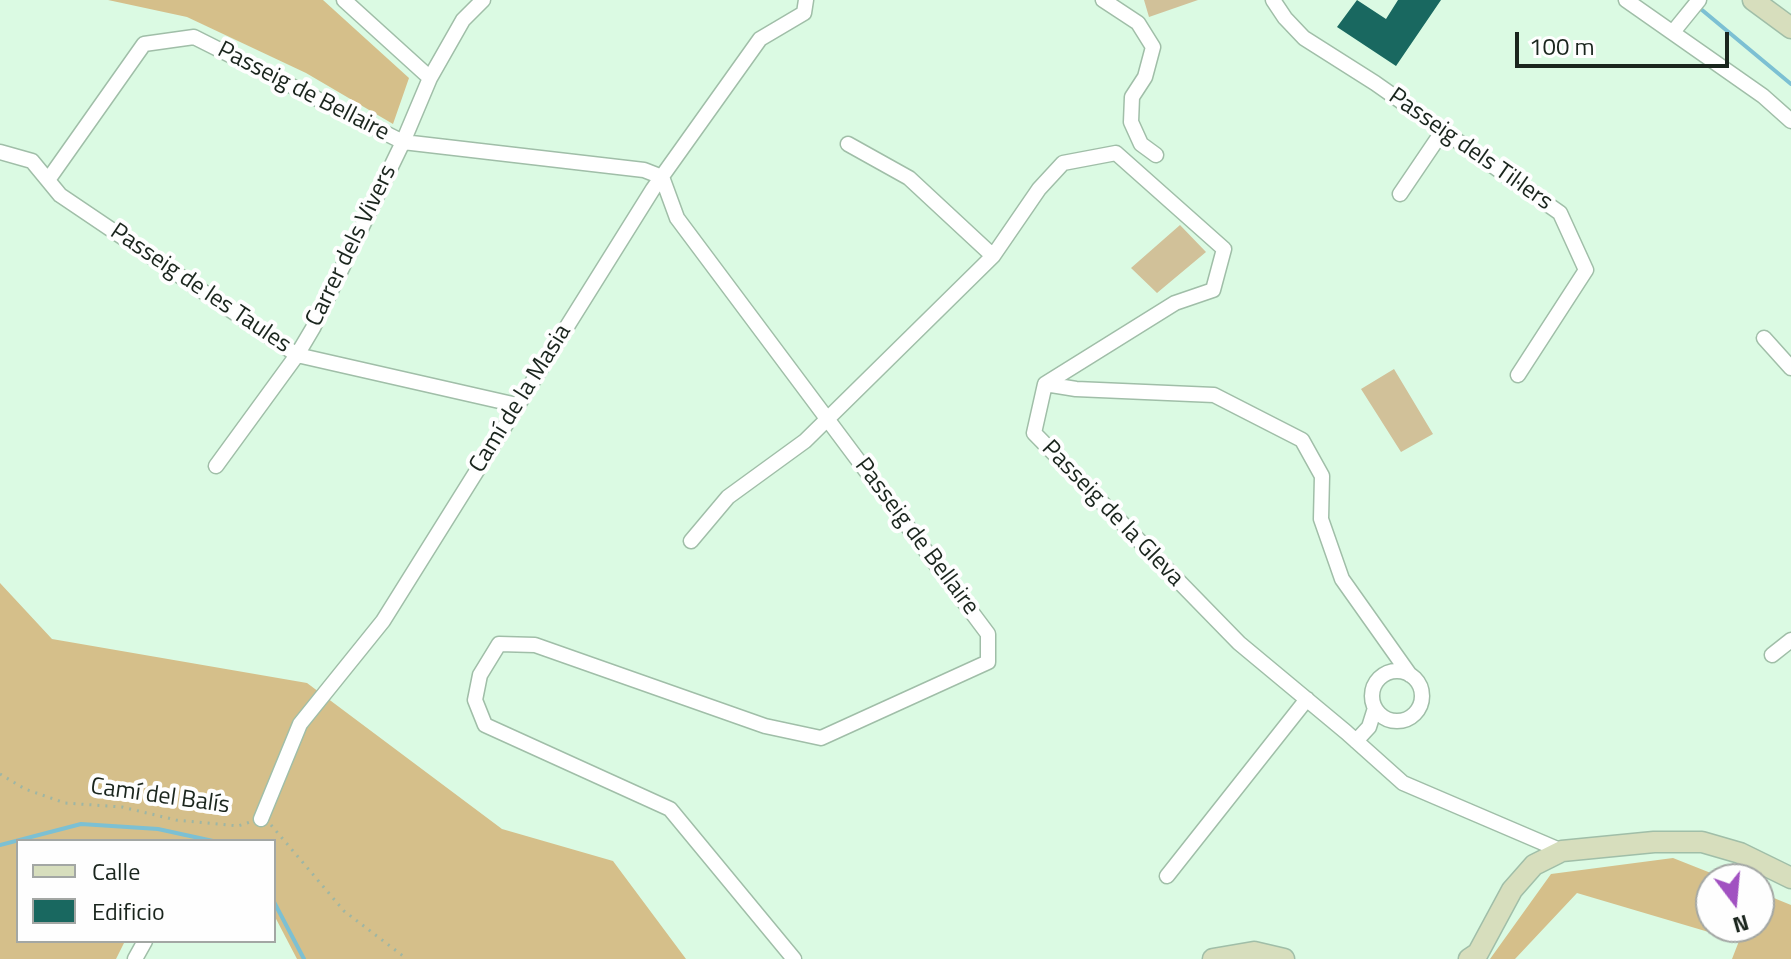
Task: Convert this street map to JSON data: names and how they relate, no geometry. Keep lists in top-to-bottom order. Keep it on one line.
{"streets":{"street":["Passeig de Bellaire","Passeig dels Til·lers","Carrer dels Vivers","Passeig de les Taules","Camí de la Masia","Passeig de la Gleva"],"path":["Camí del Balís"]},"crossings":[["Passeig de Bellaire","Carrer dels Vivers"],["Passeig de Bellaire","Passeig de les Taules"],["Passeig de Bellaire","Camí de la Masia"],["Carrer dels Vivers","Passeig de les Taules"],["Passeig de les Taules","Camí de la Masia"],["Camí de la Masia","Camí del Balís"]],"legend":["Calle","Edificio"],"scale_bar":"100 m","north":"bottom"}
